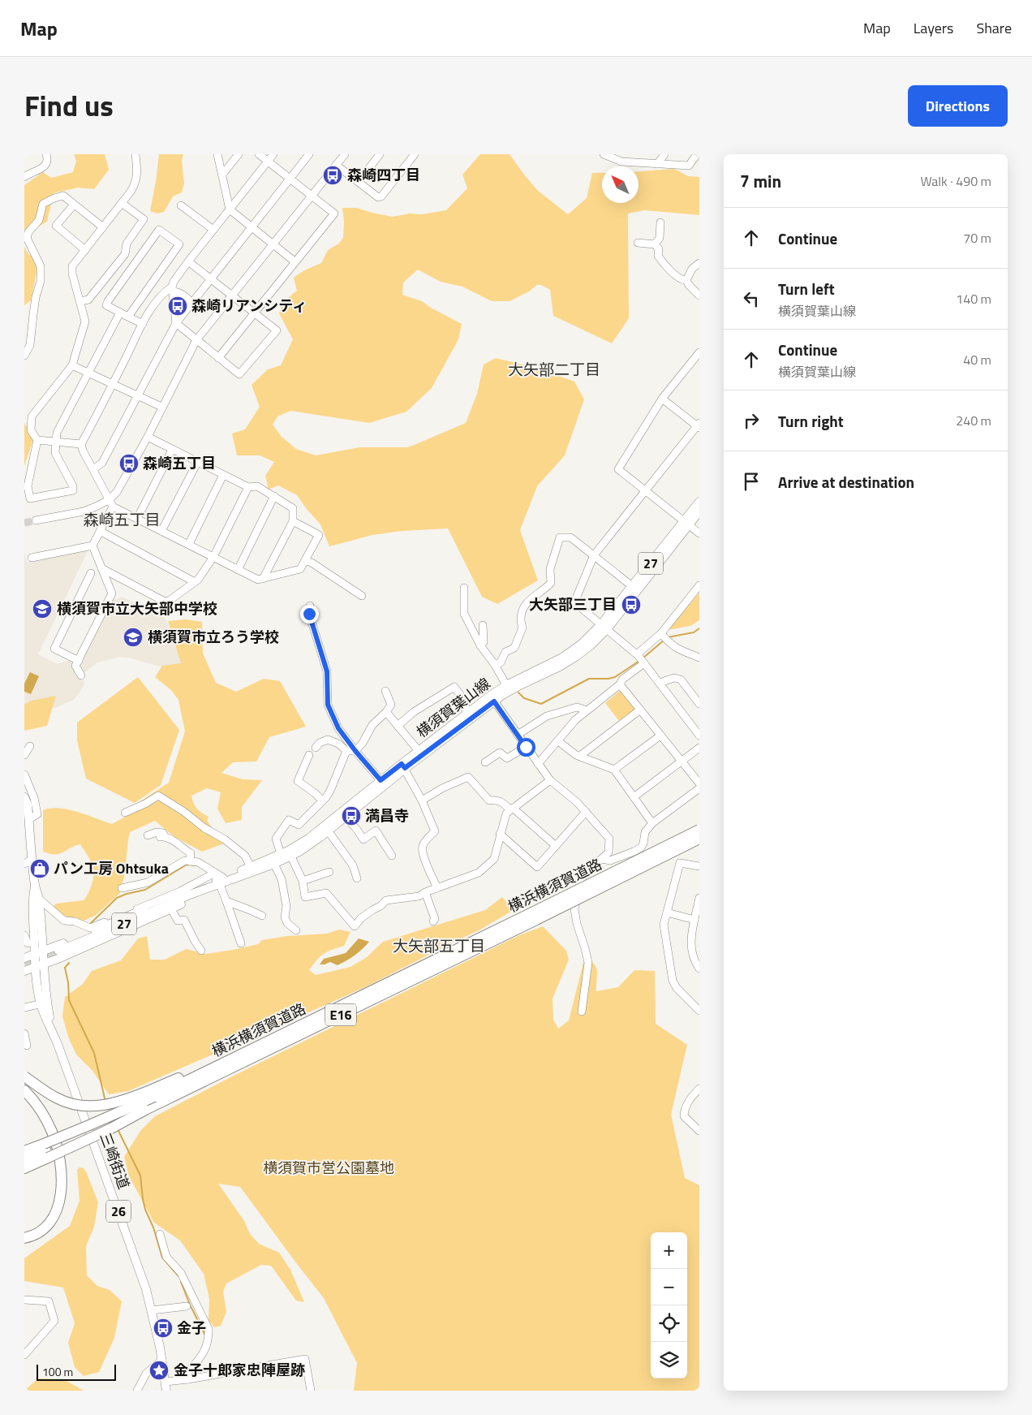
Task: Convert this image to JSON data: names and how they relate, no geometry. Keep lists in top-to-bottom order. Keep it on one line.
{"streets":{"highway":["横浜横須賀道路","E16"],"main road":["27","横須賀葉山線","三崎街道","26"]},"districts":["大矢部二丁目","森崎五丁目","大矢部五丁目"],"parks":["横須賀市営公園墓地"],"places":{"bus stop":["森崎四丁目","森崎リアンシティ","森崎五丁目","大矢部三丁目","満昌寺","金子"],"school or university":["横須賀市立大矢部中学校","横須賀市立ろう学校"],"shop":["パン工房 Ohtsuka"],"place":["金子十郎家忠陣屋跡"]},"scale_bar":"100 m","north":"top left","page":{"header":"Map","nav":["Map","Layers","Share"],"title":"Find us","buttons":"Directions","heading":["7 min","Walk · 490 m"],"list":[["Continue","70 m"],["Turn left","横須賀葉山線","140 m"],["Continue","横須賀葉山線","40 m"],["Turn right","240 m"],"Arrive at destination"],"map_buttons":["+","−"],"scale":"100 m"}}
